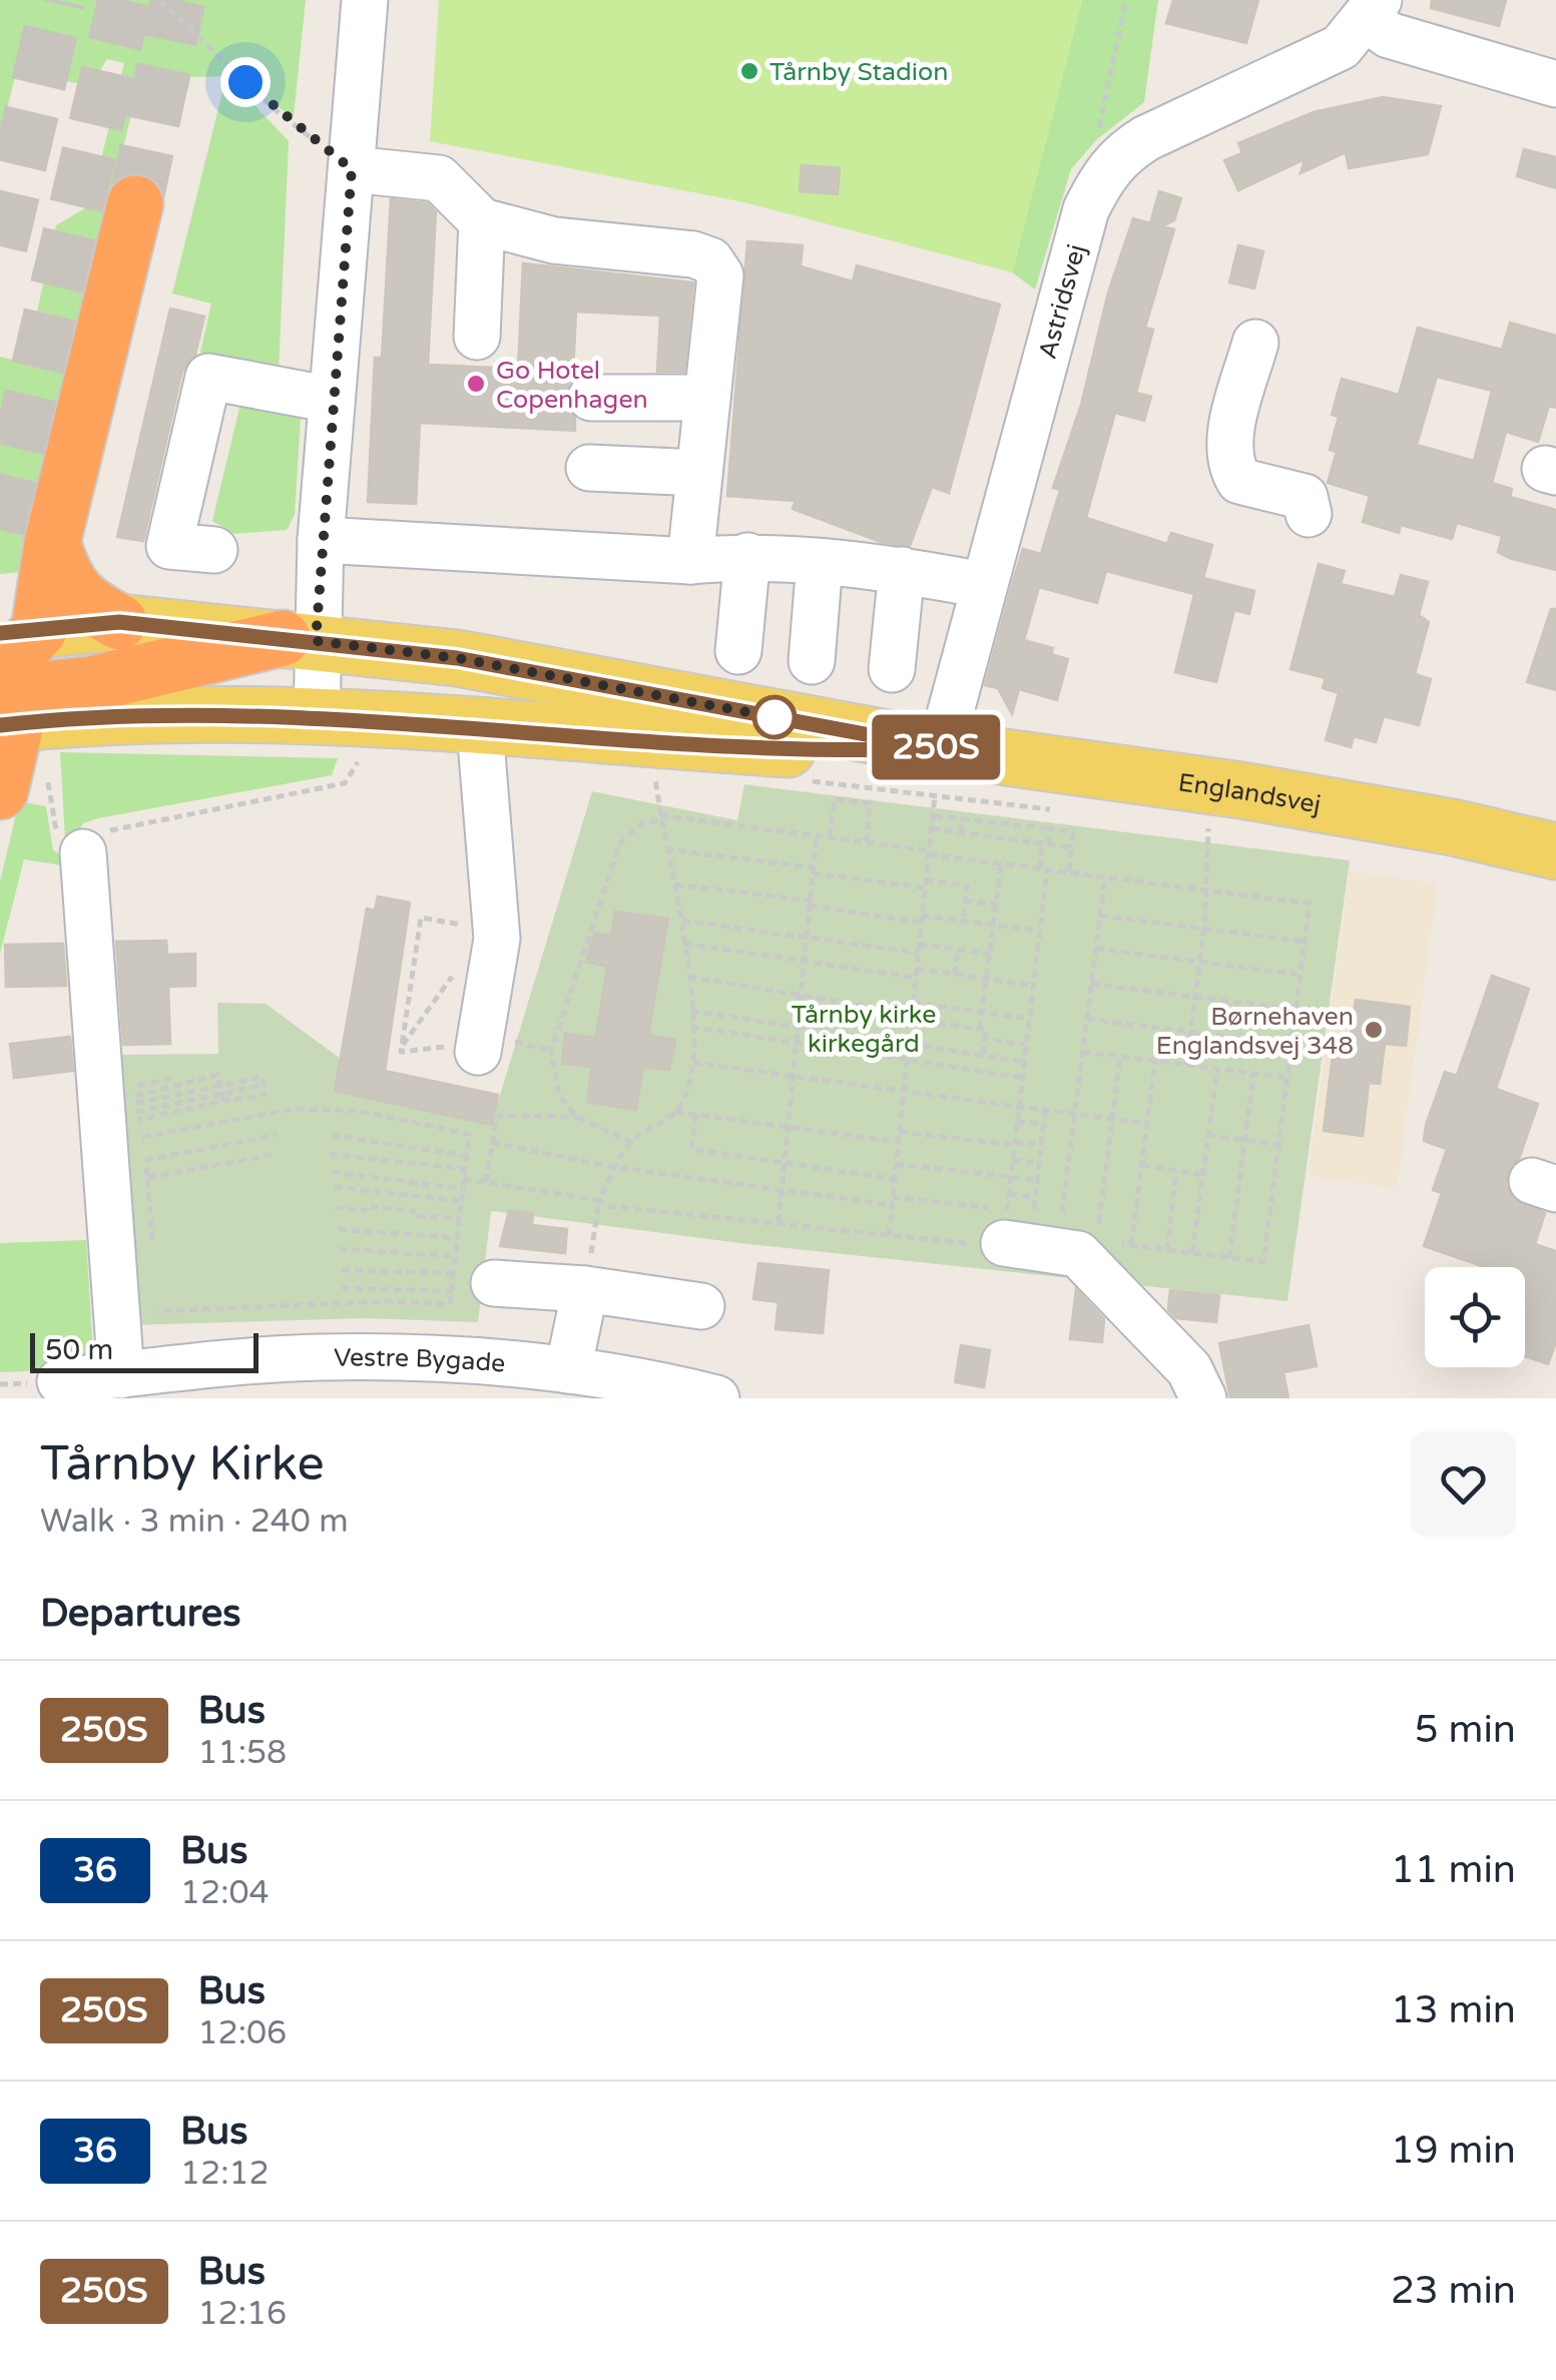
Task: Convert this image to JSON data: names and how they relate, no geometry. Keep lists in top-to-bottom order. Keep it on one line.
{"streets":{"main road":["Englandsvej"],"street":["Astridsvej","Vestre Bygade"]},"crossings":[["Astridsvej","Englandsvej"]],"parks":["Tårnby kirke kirkegård"],"places":["Tårnby Stadion","Go Hotel Copenhagen","Børnehaven Englandsvej 348"],"lines":["bus line 250S"],"scale_bar":"50 m","page":{"on_map":"250S","scale":"50 m","heading":[["Tårnby Kirke","Walk · 3 min · 240 m"],"Departures"],"list":[{"mark":"250S","name":"Bus","note":"11:58","value":"5 min"},{"mark":"36","name":"Bus","note":"12:04","value":"11 min"},{"mark":"250S","name":"Bus","note":"12:06","value":"13 min"},{"mark":"36","name":"Bus","note":"12:12","value":"19 min"},{"mark":"250S","name":"Bus","note":"12:16","value":"23 min"}]}}
